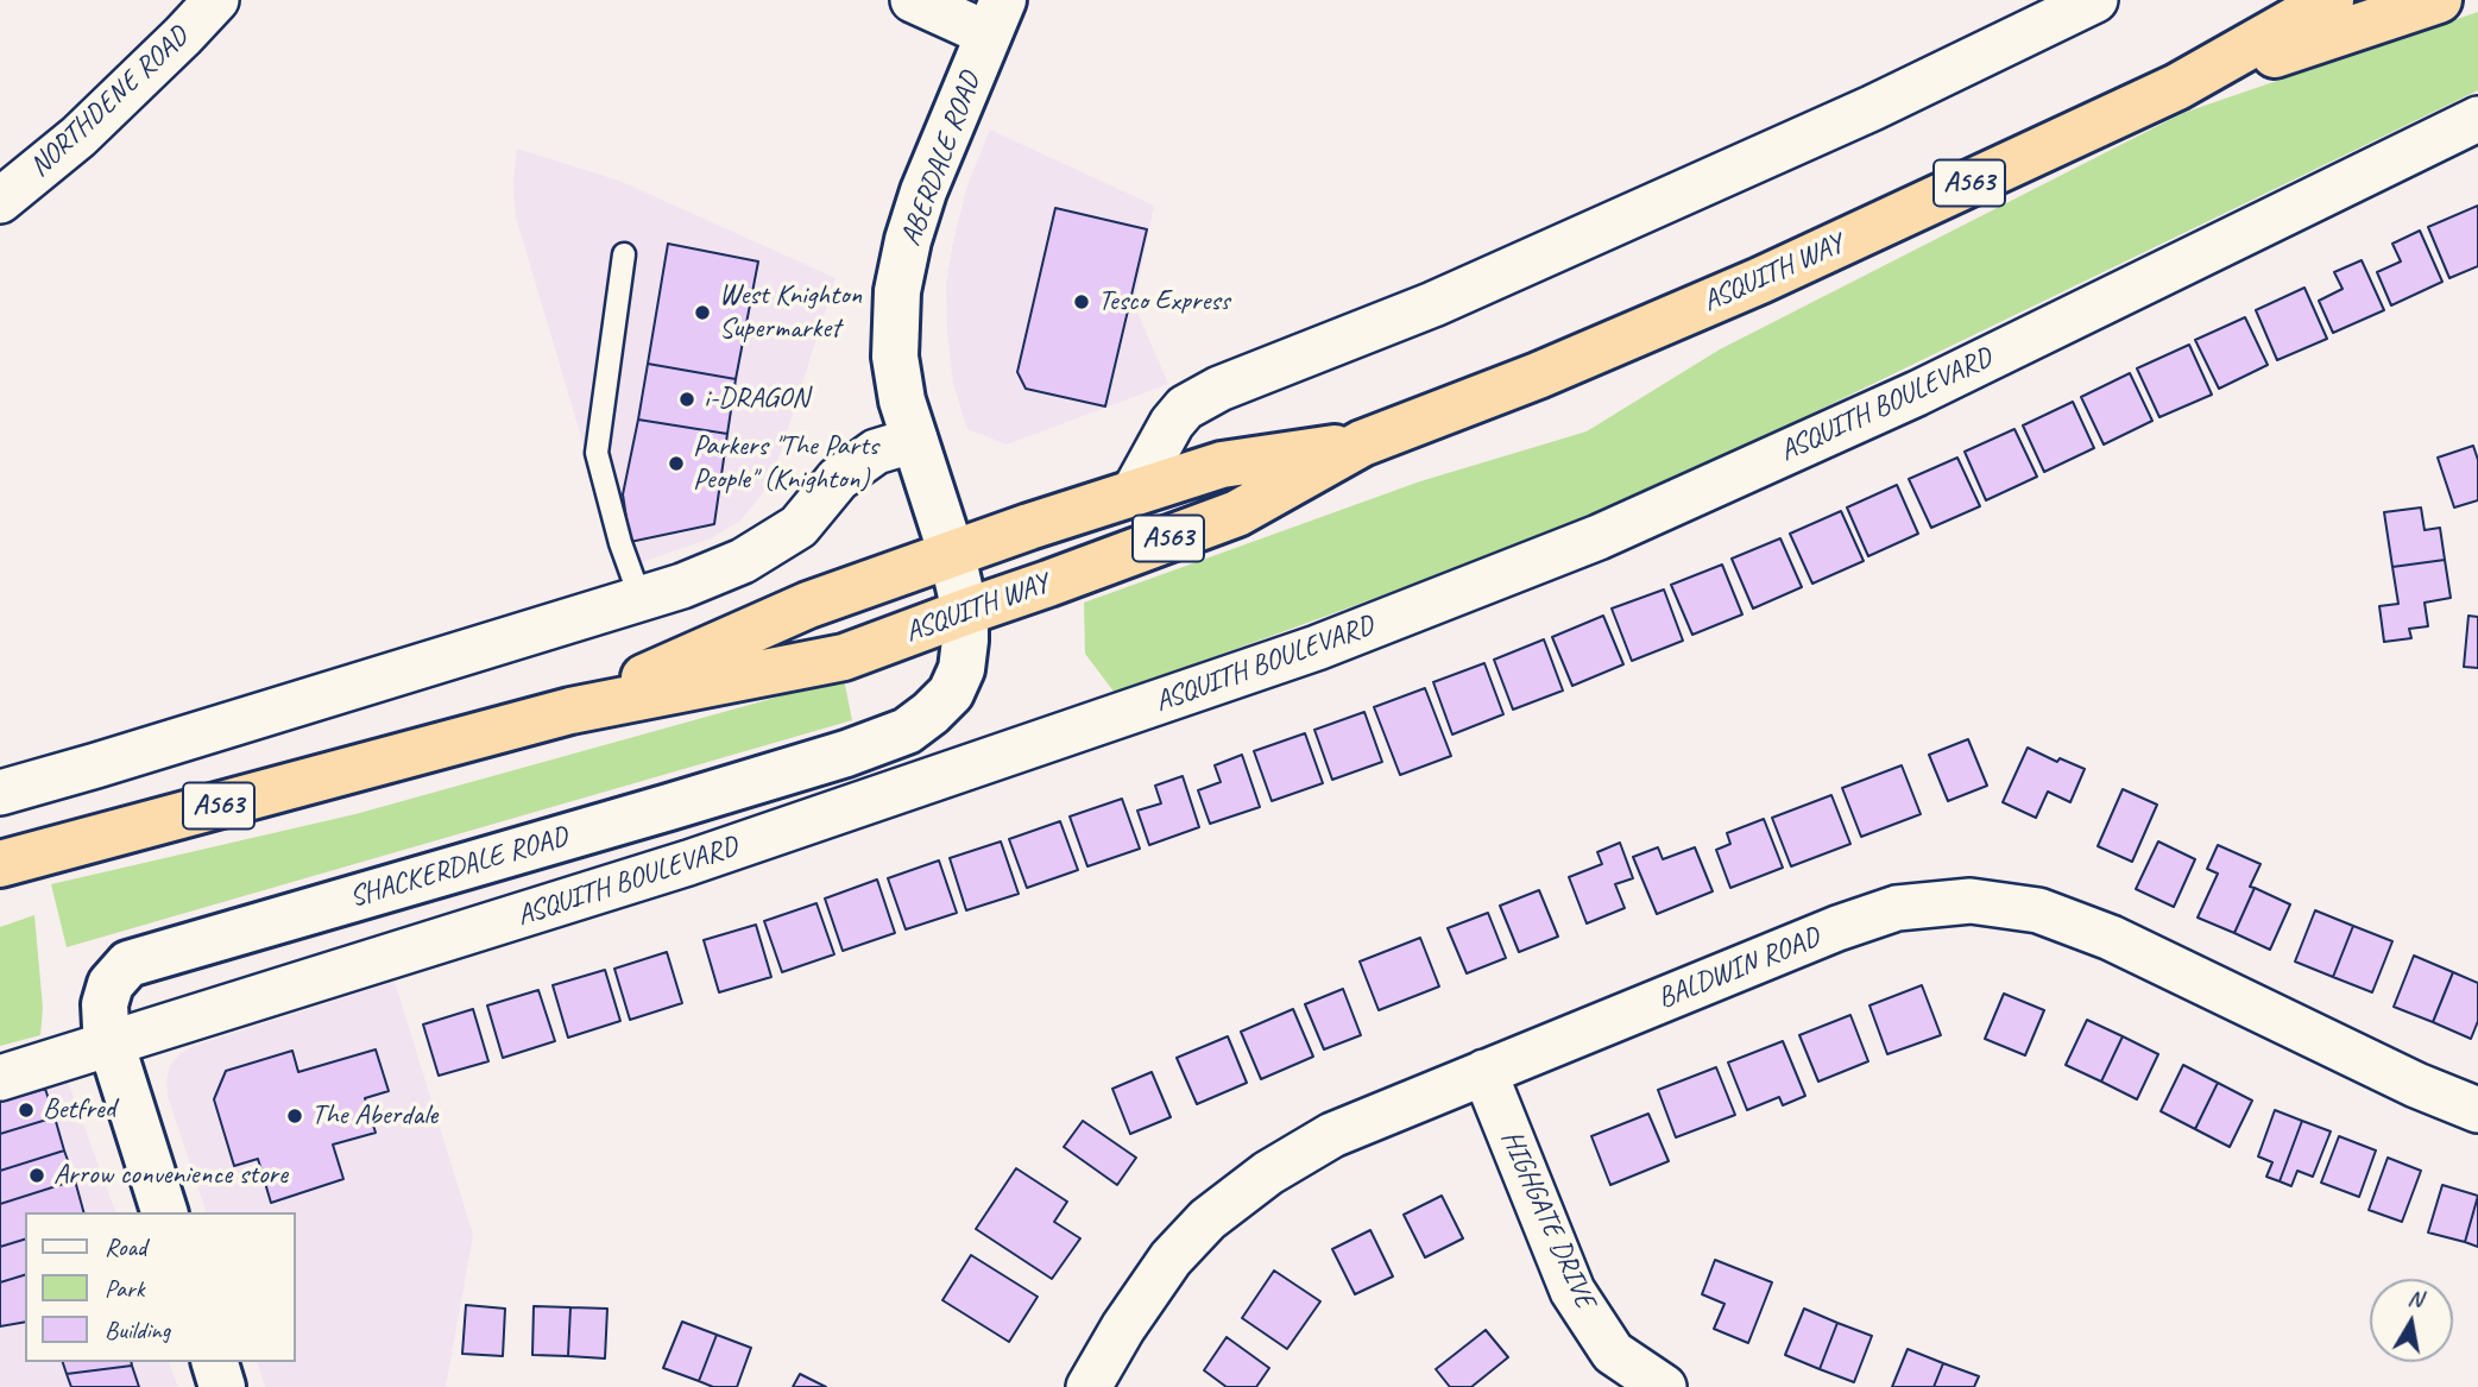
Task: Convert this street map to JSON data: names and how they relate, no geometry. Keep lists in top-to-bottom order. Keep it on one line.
{"streets":{"highway":["A563","ASQUITH WAY"],"street":["NORTHDENE ROAD","ABERDALE ROAD","ASQUITH BOULEVARD","SHACKERDALE ROAD","BALDWIN ROAD","HIGHGATE DRIVE"]},"crossings":[["ABERDALE ROAD","ASQUITH WAY"],["ABERDALE ROAD","SHACKERDALE ROAD"],["ASQUITH WAY","SHACKERDALE ROAD"],["ASQUITH BOULEVARD","SHACKERDALE ROAD"],["BALDWIN ROAD","HIGHGATE DRIVE"]],"places":["Tesco Express","West Knighton Supermarket","i-DRAGON","Parkers \"The Parts People\" (Knighton)","Betfred","The Aberdale","Arrow convenience store"],"legend":["Road","Park","Building"],"north":"top"}
